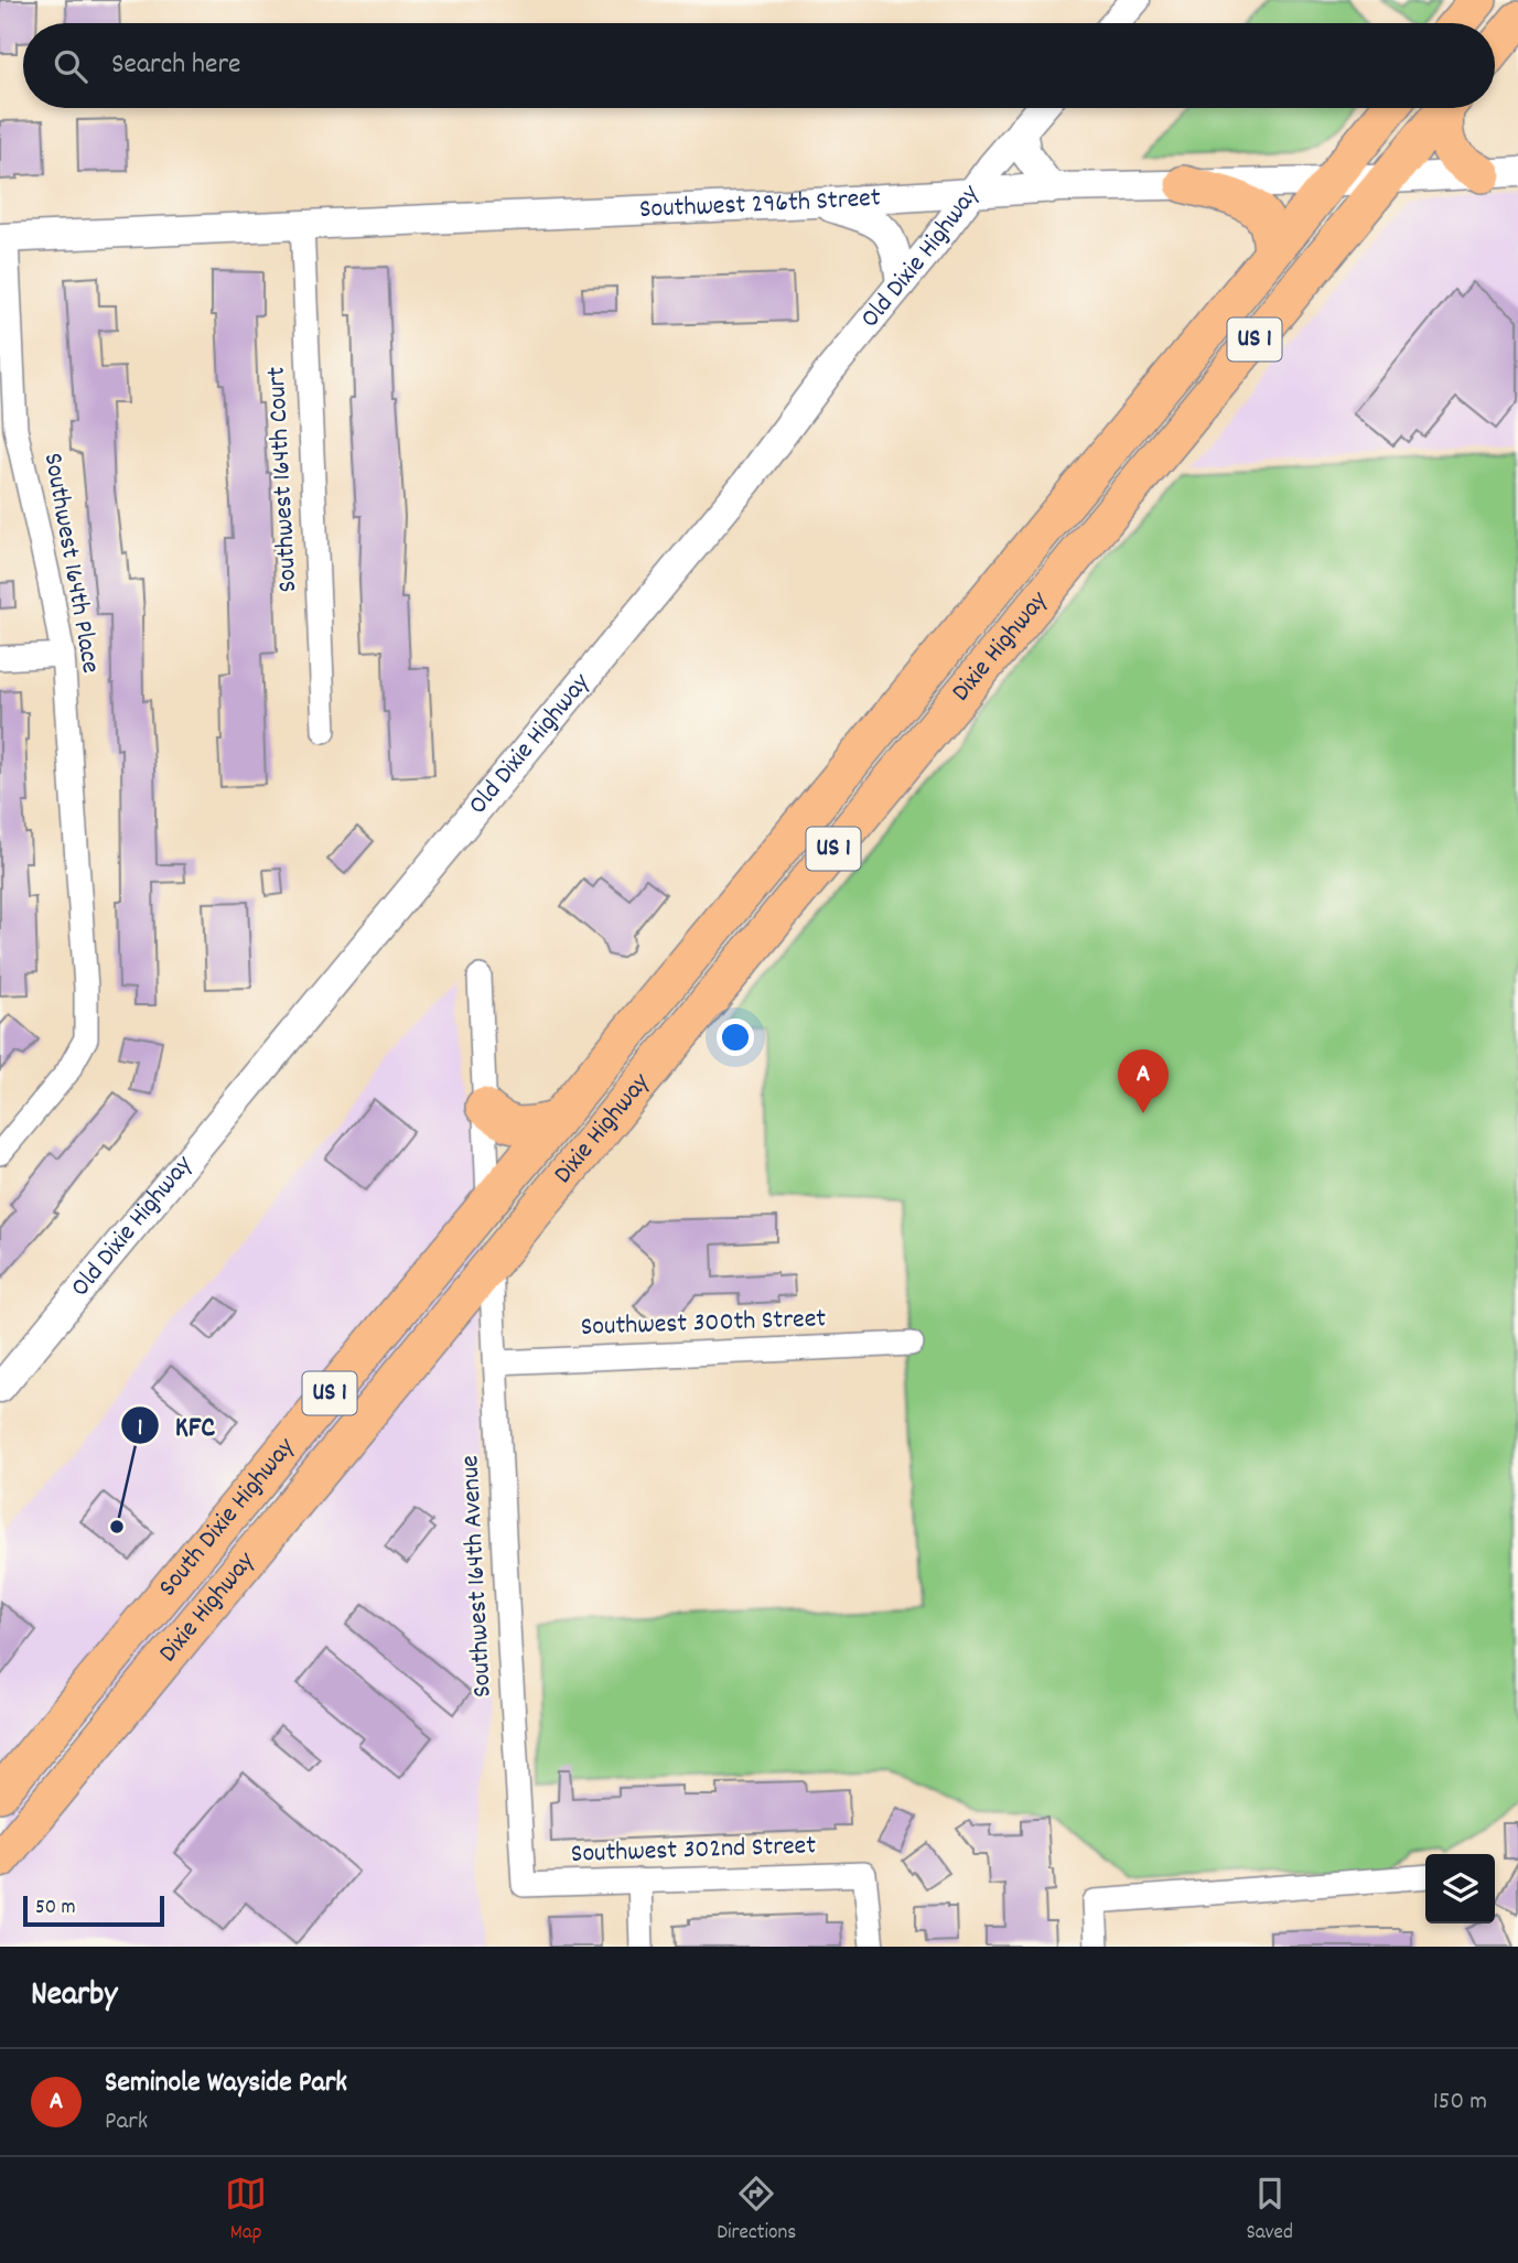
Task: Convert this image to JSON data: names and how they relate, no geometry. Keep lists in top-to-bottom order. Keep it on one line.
{"streets":{"highway":["US 1","Dixie Highway","South Dixie Highway"],"street":["Southwest 296th Street","Old Dixie Highway","Southwest 164th Court","Southwest 164th Place","Southwest 300th Street","Southwest 164th Avenue","Southwest 302nd Street"]},"crossings":[["Southwest 296th Street","Old Dixie Highway"],["Southwest 296th Street","Southwest 164th Court"],["Southwest 296th Street","Southwest 164th Place"],["Southwest 296th Street","Dixie Highway"],["US 1","Dixie Highway"],["US 1","South Dixie Highway"],["US 1","Southwest 164th Avenue"],["Dixie Highway","South Dixie Highway"],["Dixie Highway","Southwest 164th Avenue"],["Southwest 300th Street","Southwest 164th Avenue"],["Southwest 164th Avenue","Southwest 302nd Street"]],"places":["KFC"],"scale_bar":"50 m","page":{"search":"Search here","pins":"A","scale":"50 m","heading":"Nearby","list":[{"mark":"A","name":"Seminole Wayside Park","note":"Park","value":"150 m"}],"nav":["Map","Directions","Saved"]}}
